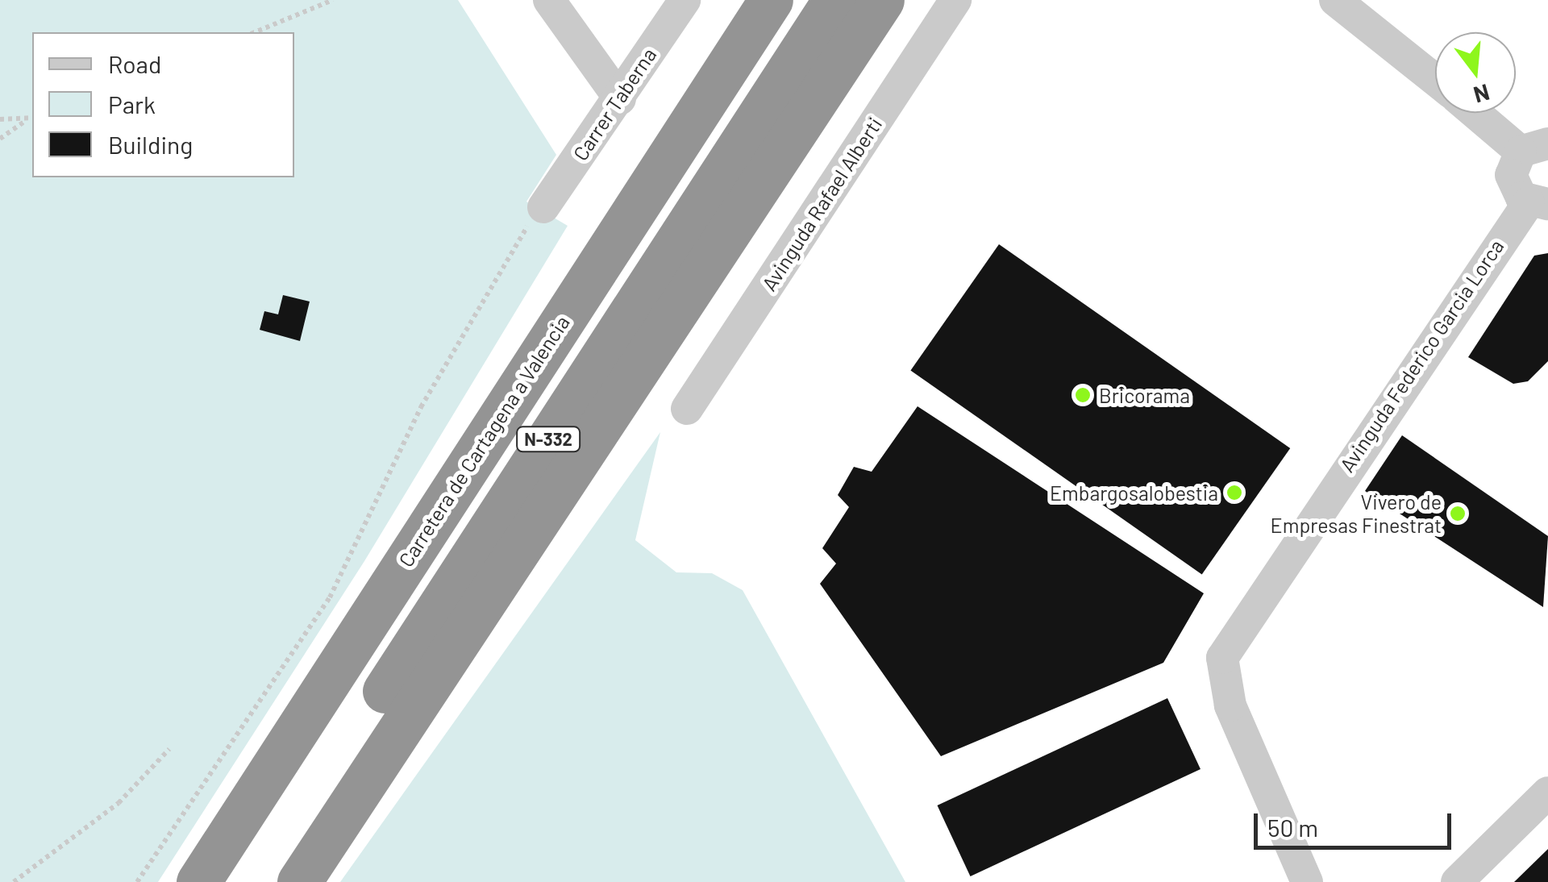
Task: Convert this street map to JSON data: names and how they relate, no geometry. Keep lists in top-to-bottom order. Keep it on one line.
{"streets":{"highway":["N-332","Carretera de Cartagena a Valencia"],"street":["Carrer Taberna","Avinguda Rafael Alberti","Avinguda Federico Garcia Lorca"]},"places":["Bricorama","Embargosalobestia","Vivero de Empresas Finestrat"],"legend":["Road","Park","Building"],"scale_bar":"50 m","north":"bottom"}
